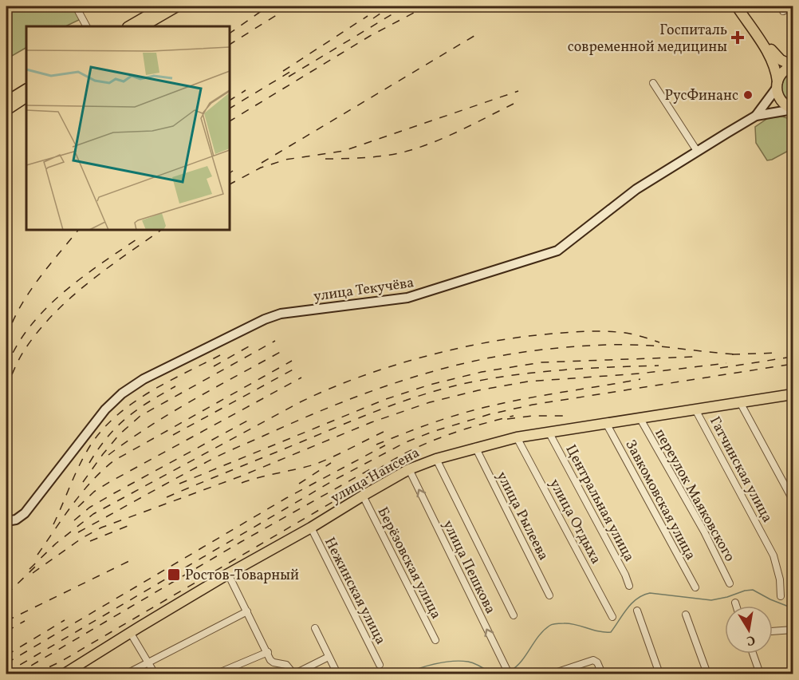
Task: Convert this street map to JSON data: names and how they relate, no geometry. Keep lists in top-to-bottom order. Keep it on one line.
{"streets":{"main road":["улица Текучёва","улица Нансена"],"street":["Гатчинская улица","переулок Маяковского","Завкомовская улица","Центральная улица","улица Рылеева","улица Отдыха","Берёзовская улица","улица Пешкова","Нежинская улица"]},"crossings":[["Гатчинская улица","улица Нансена"],["улица Нансена","переулок Маяковского"],["улица Нансена","Завкомовская улица"],["улица Нансена","Центральная улица"],["улица Нансена","улица Рылеева"],["улица Нансена","улица Отдыха"],["улица Нансена","Берёзовская улица"],["улица Нансена","улица Пешкова"],["улица Нансена","Нежинская улица"]],"places":{"health":["Госпиталь современной медицины"],"other":["РусФинанс"],"transit":["Ростов-Товарный"]},"north":"bottom"}
